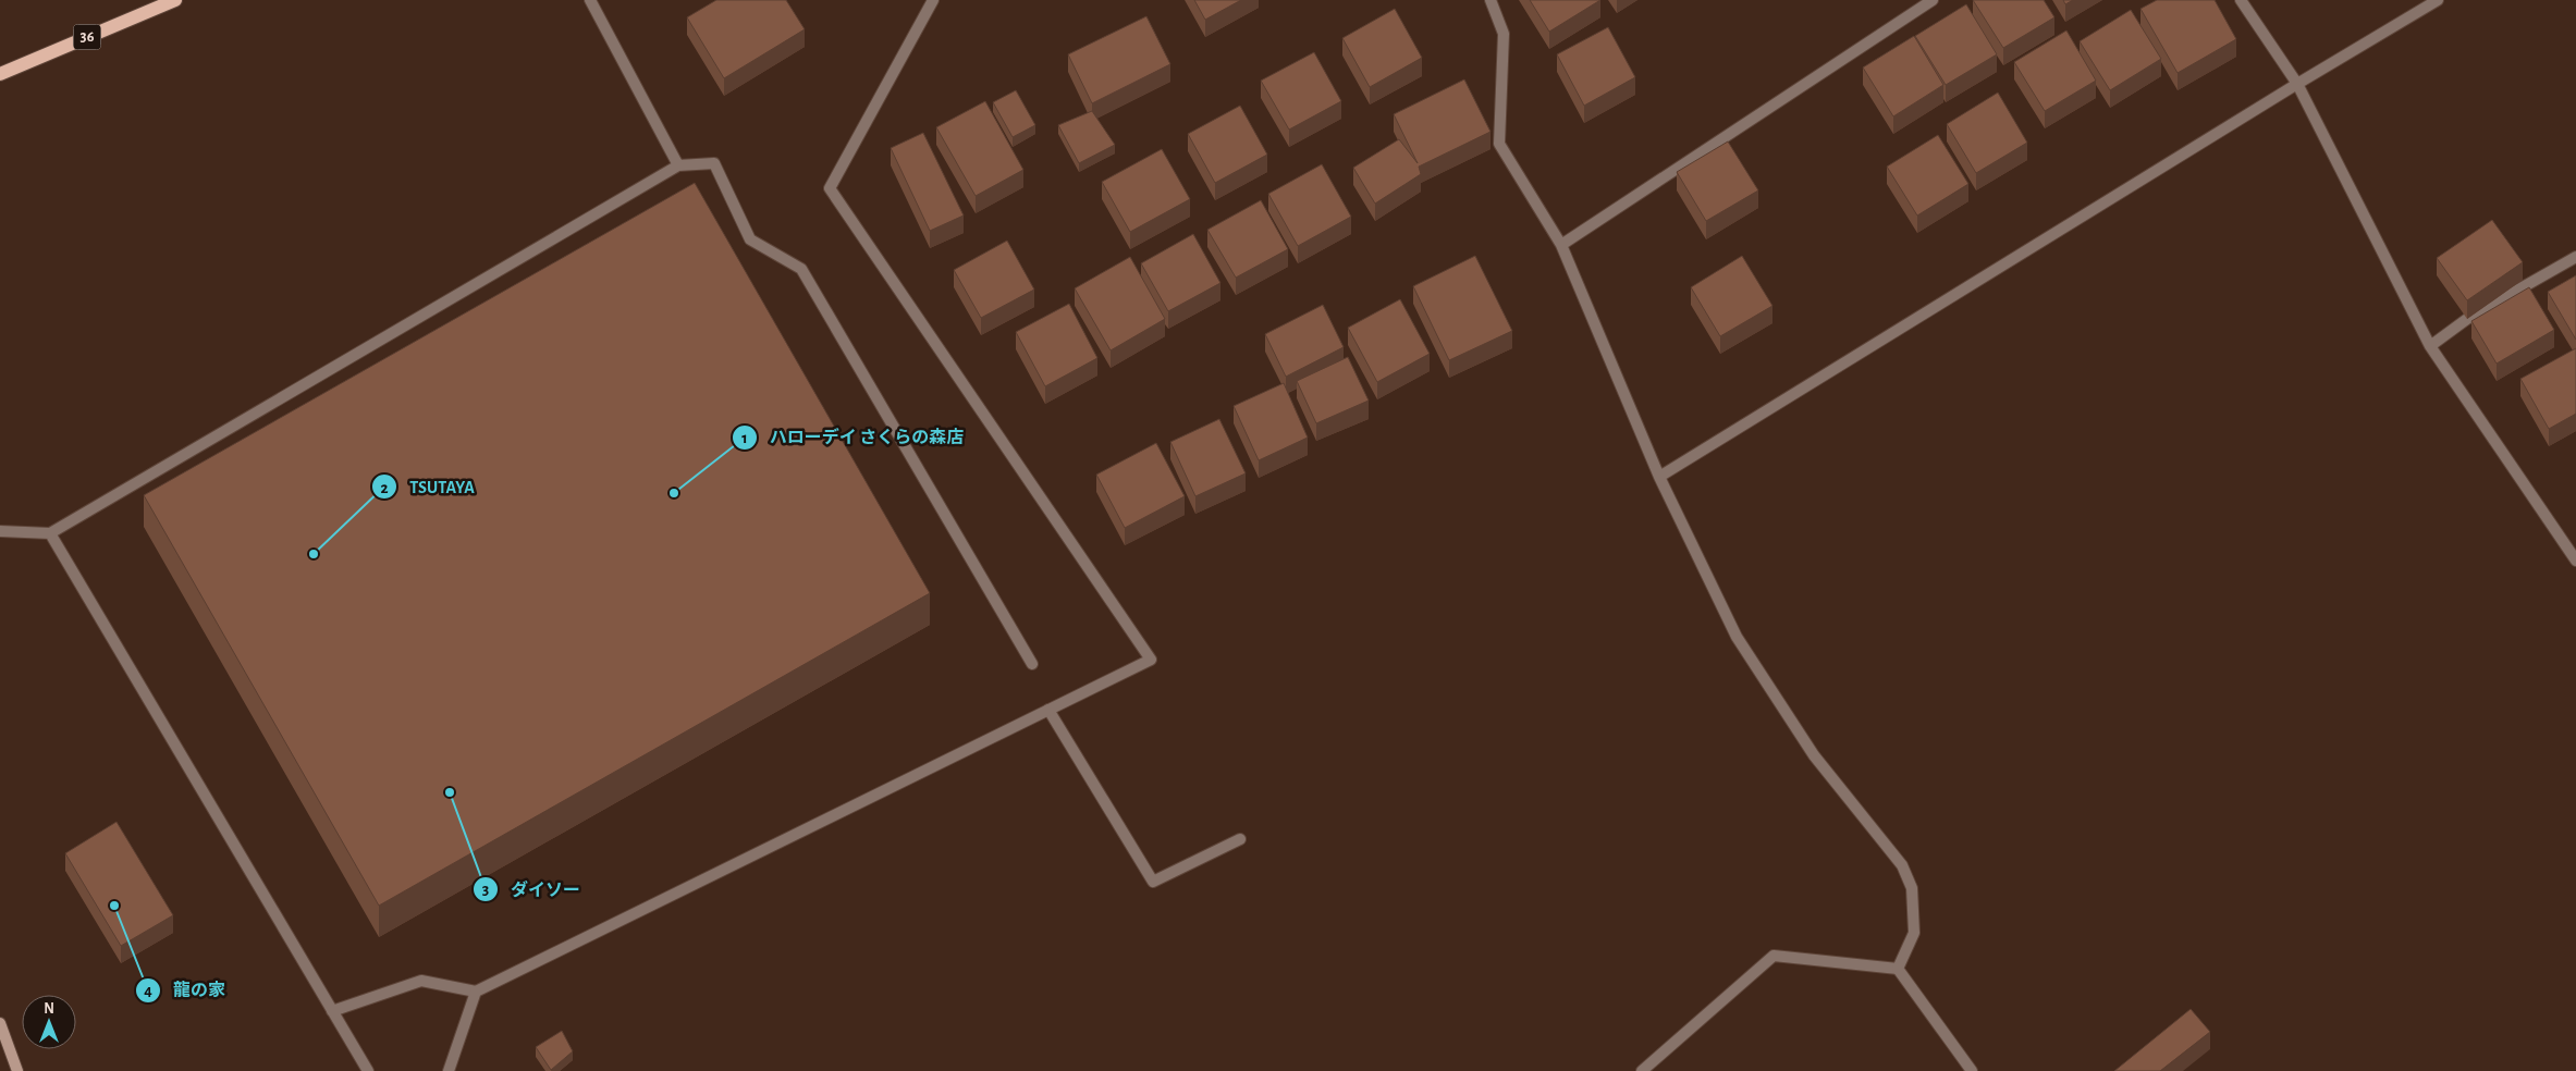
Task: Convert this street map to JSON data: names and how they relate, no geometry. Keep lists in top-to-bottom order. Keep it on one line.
{"streets":{"main road":["36"]},"places":["ハローデイ さくらの森店","TSUTAYA","ダイソー","龍の家"],"north":"top"}
